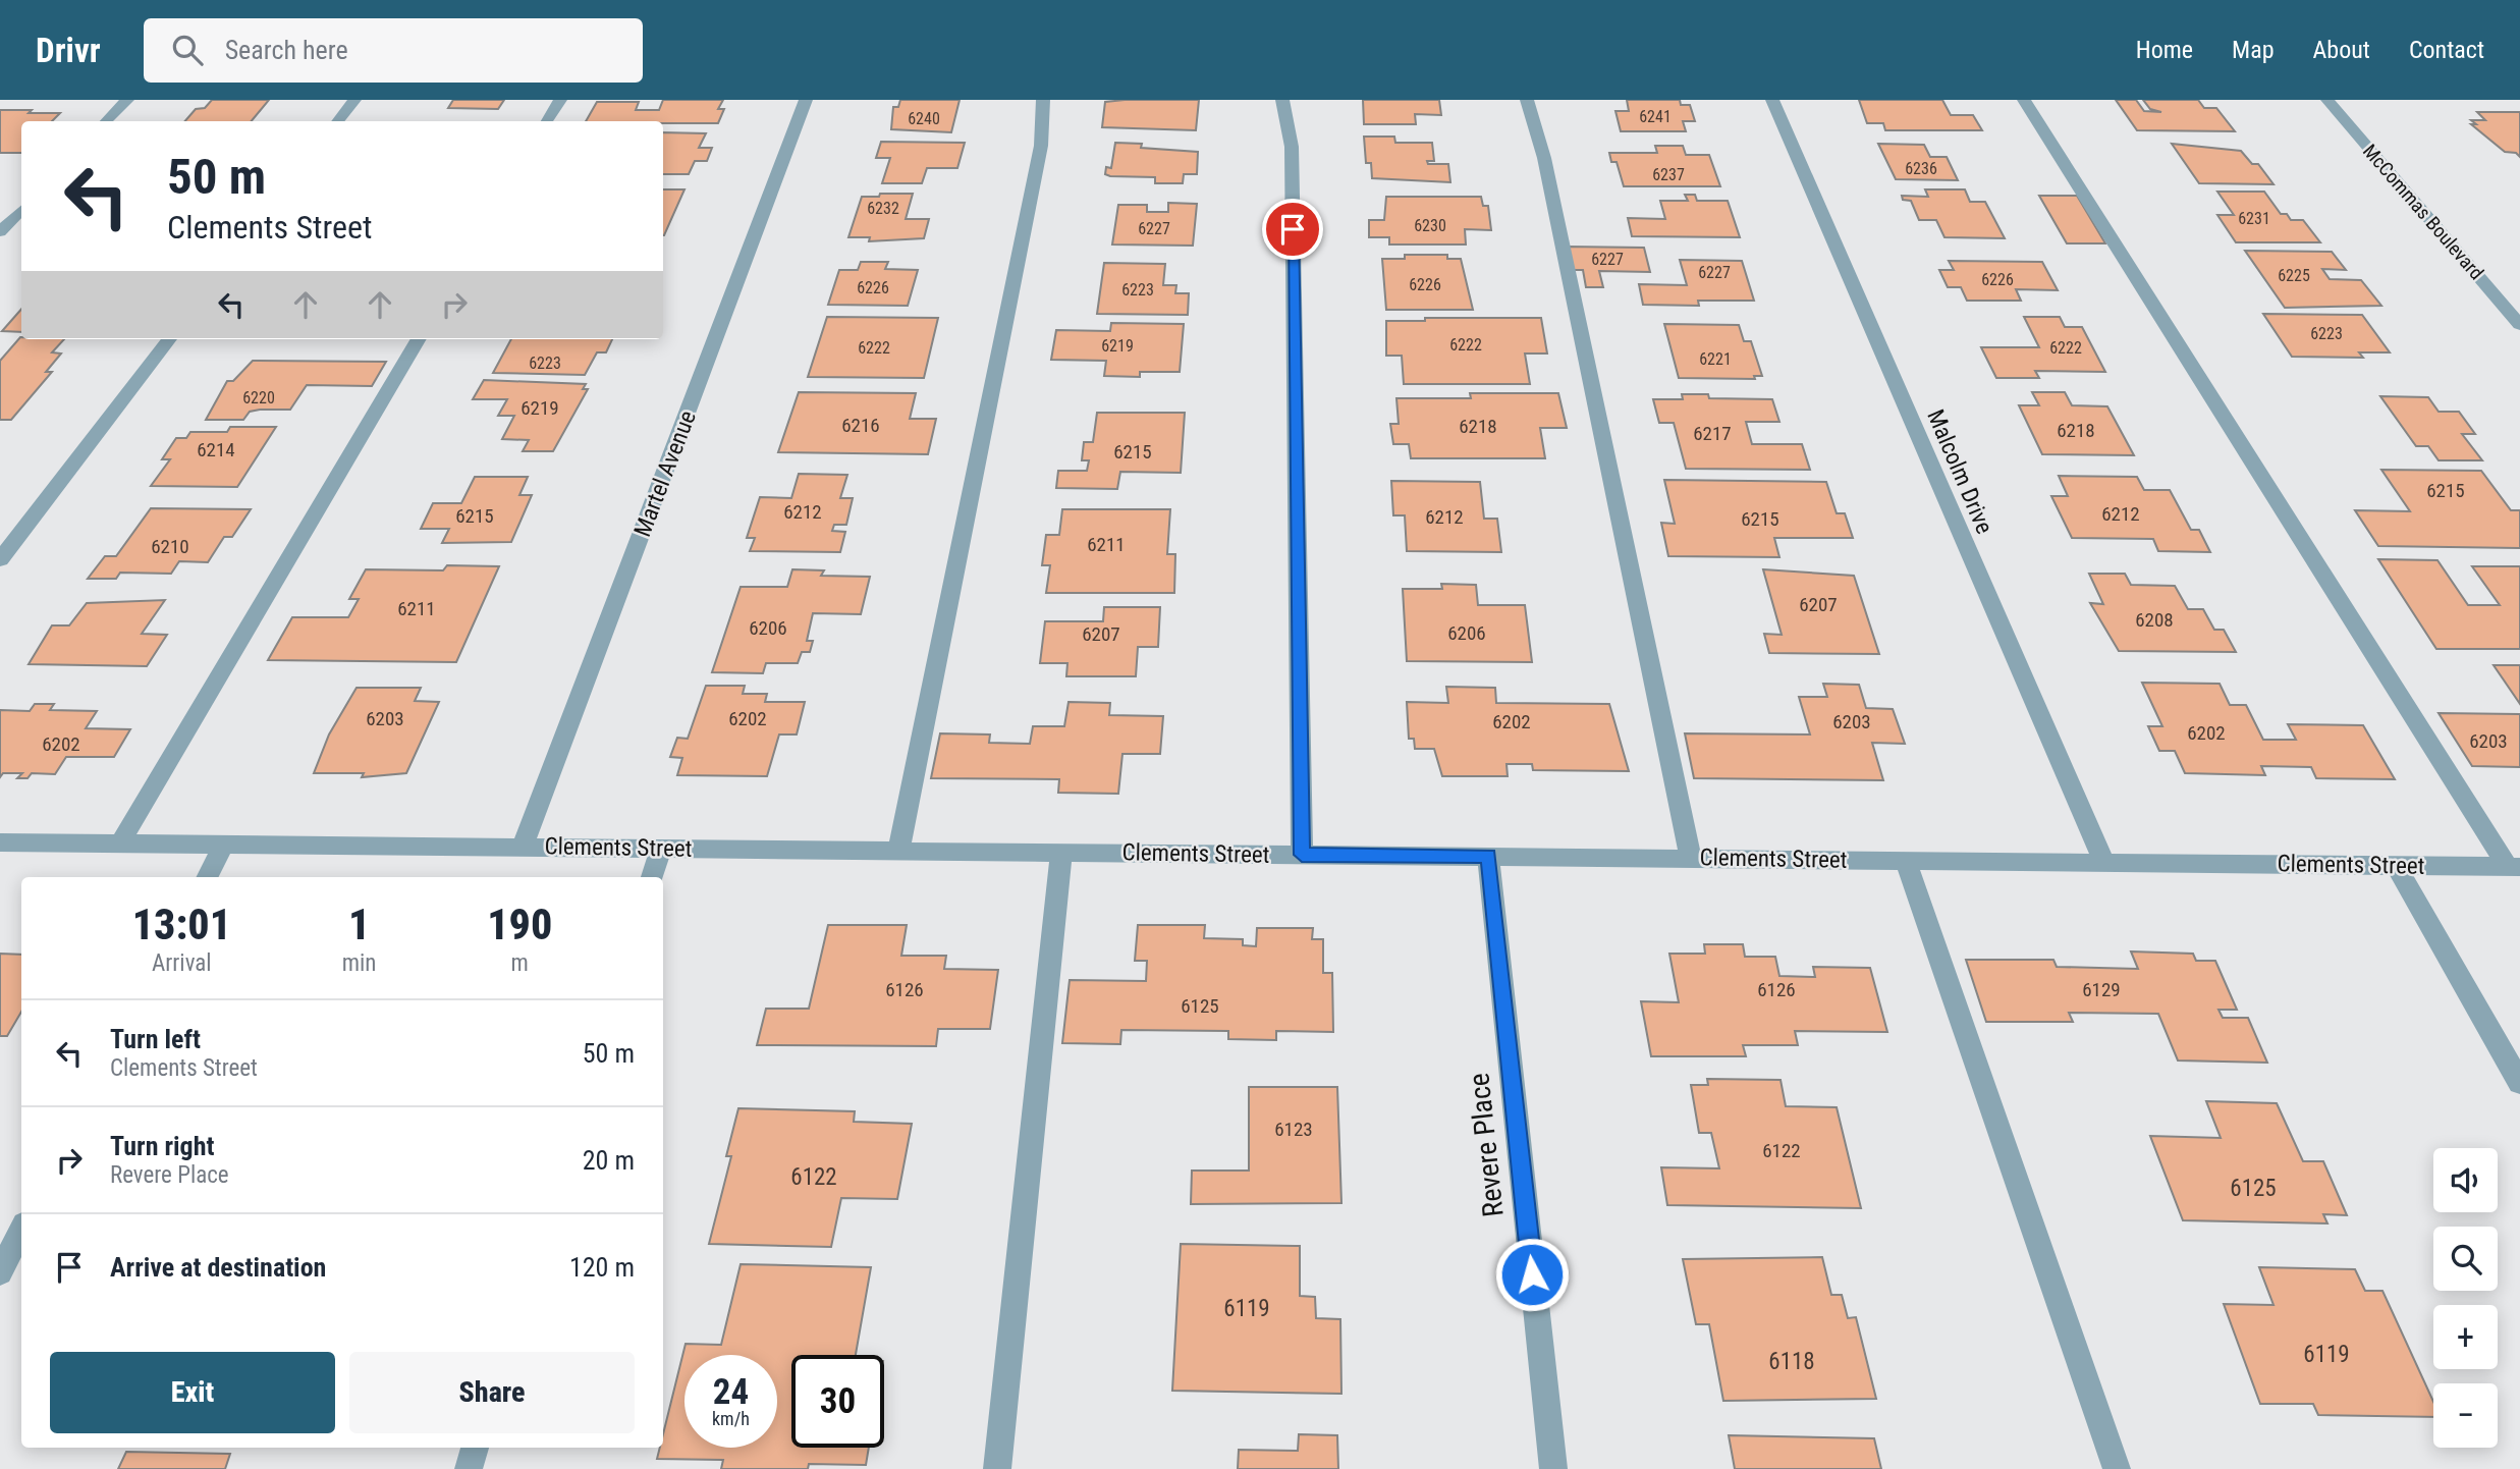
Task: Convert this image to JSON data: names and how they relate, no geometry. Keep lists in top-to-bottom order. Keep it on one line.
{"streets":{"street":["McCommas Boulevard","Malcolm Drive","Martel Avenue","Clements Street","Revere Place"]},"crossings":[["Malcolm Drive","Clements Street"],["Martel Avenue","Clements Street"],["Clements Street","Revere Place"]],"house_numbers":["6241","6240","6236","6237","6232","6231","6230","6227","6227","6227","6225","6226","6226","6226","6223","6223","6222","6219","6222","6222","6221","6223","6220","6219","6216","6218","6218","6217","6214","6215","6215","6212","6212","6215","6212","6215","6211","6210","6207","6211","6208","6206","6206","6207","6203","6202","6202","6203","6202","6203","6202","6126","6126","6129","6125","6123","6122","6122","6125","6119","6119","6118"],"page":{"header":"Drivr","search":"Search here","nav":["Home","Map","About","Contact"],"turn":["50 m","Clements Street"],"eta":["13:01","Arrival","1","min","190","m"],"list":[{"name":"Turn left","note":"Clements Street","value":"50 m"},{"name":"Turn right","note":"Revere Place","value":"20 m"},{"name":"Arrive at destination","value":"120 m"}],"map_buttons":["+","−"],"buttons":["Exit","Share"],"speed":"24 km/h","limit":"30"}}
